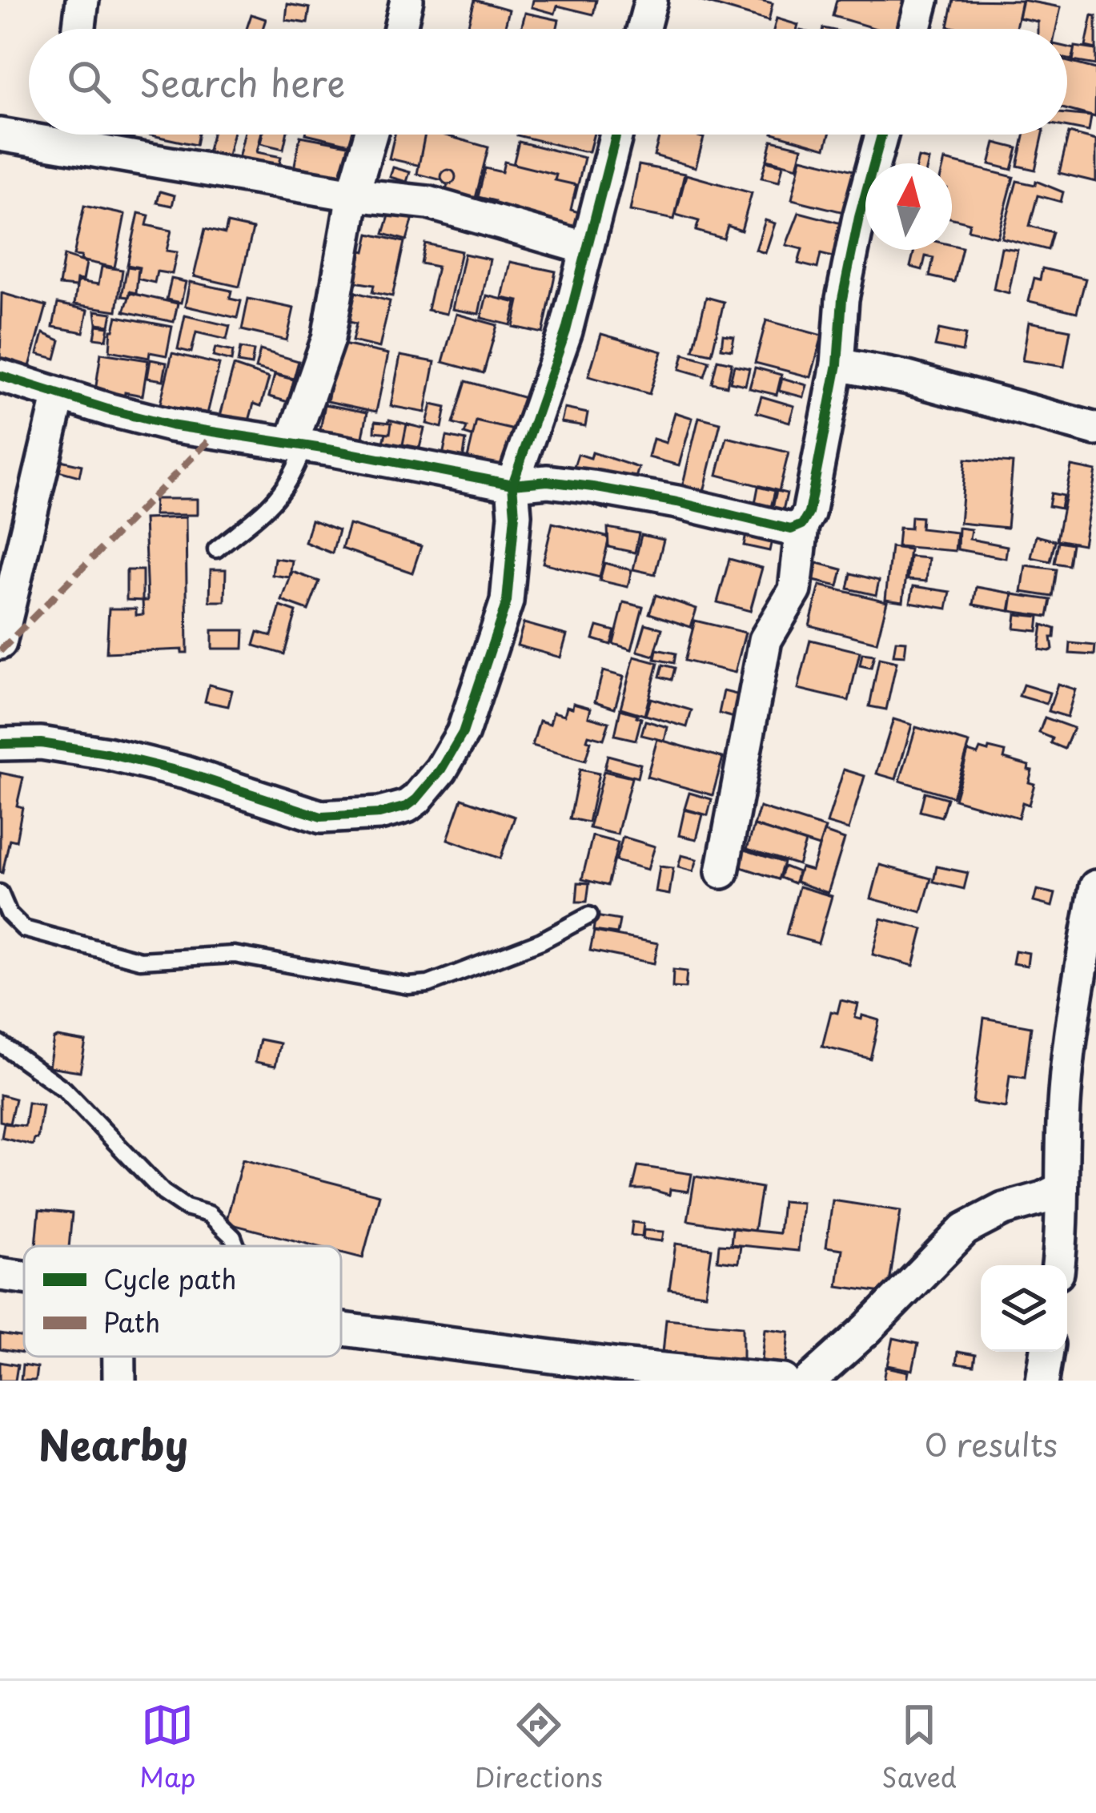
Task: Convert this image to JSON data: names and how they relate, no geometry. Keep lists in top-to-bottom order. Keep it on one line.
{"legend":["Cycle path","Path"],"north":"top","page":{"search":"Search here","heading":["Nearby","0 results"],"nav":["Map","Directions","Saved"]}}
